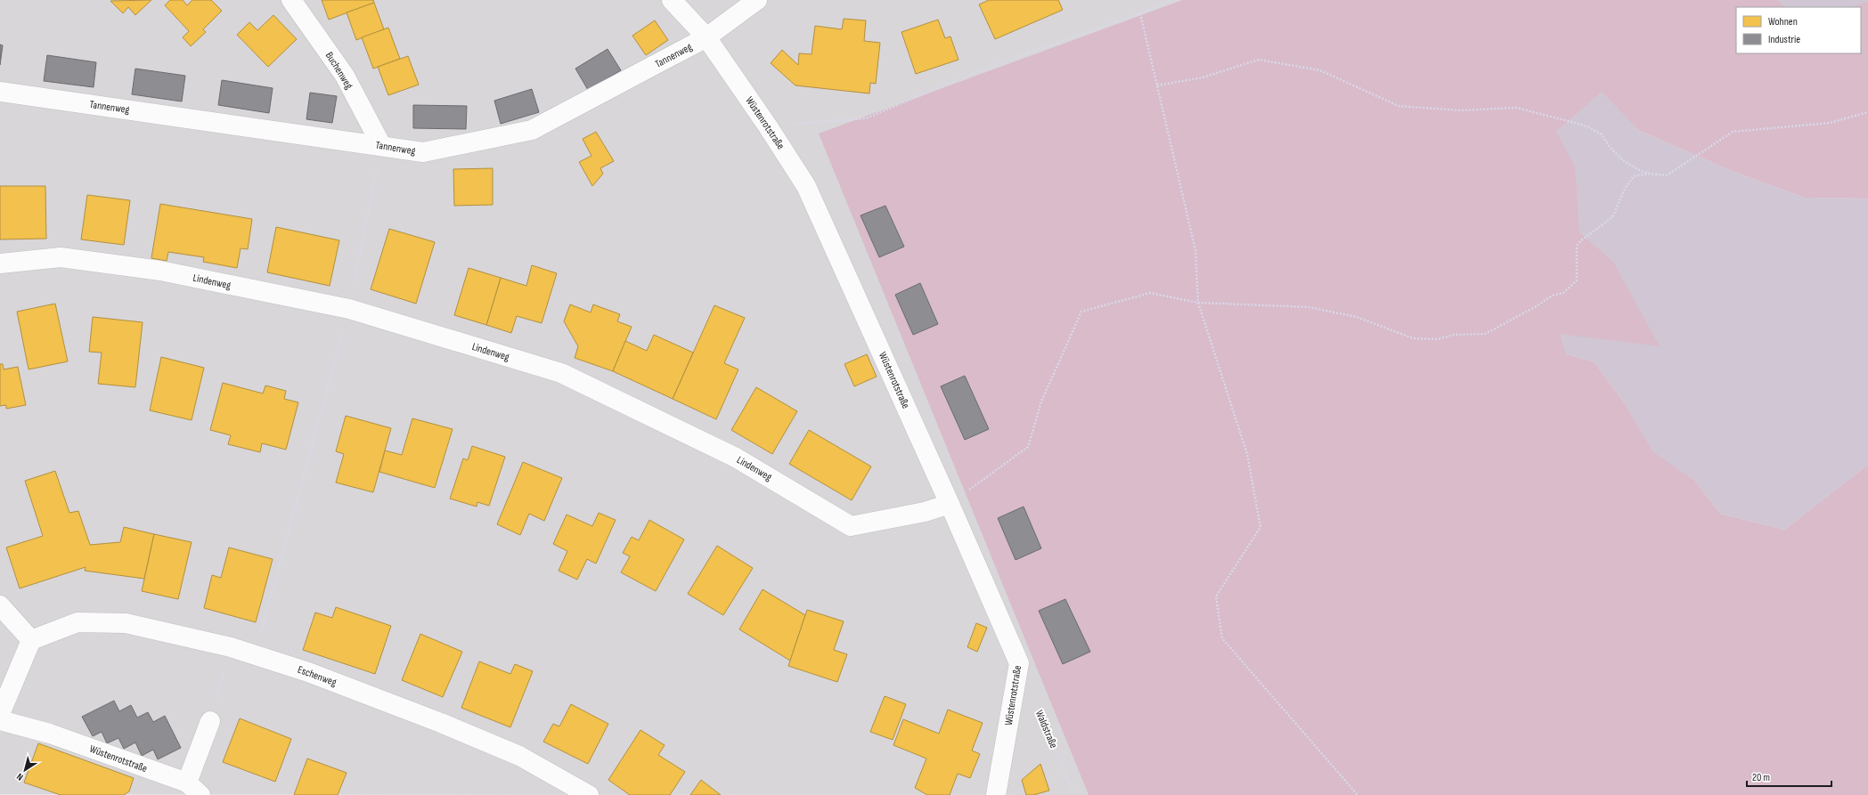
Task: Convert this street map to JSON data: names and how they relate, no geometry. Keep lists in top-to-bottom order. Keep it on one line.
{"streets":{"street":["Tannenweg","Buchenweg","Wüstenrotstraße","Lindenweg","Eschenweg"],"path":["Waldstraße"]},"crossings":[["Tannenweg","Buchenweg"],["Tannenweg","Wüstenrotstraße"],["Wüstenrotstraße","Lindenweg"]],"legend":["Wohnen","Industrie"],"scale_bar":"20 m","north":"bottom left"}
